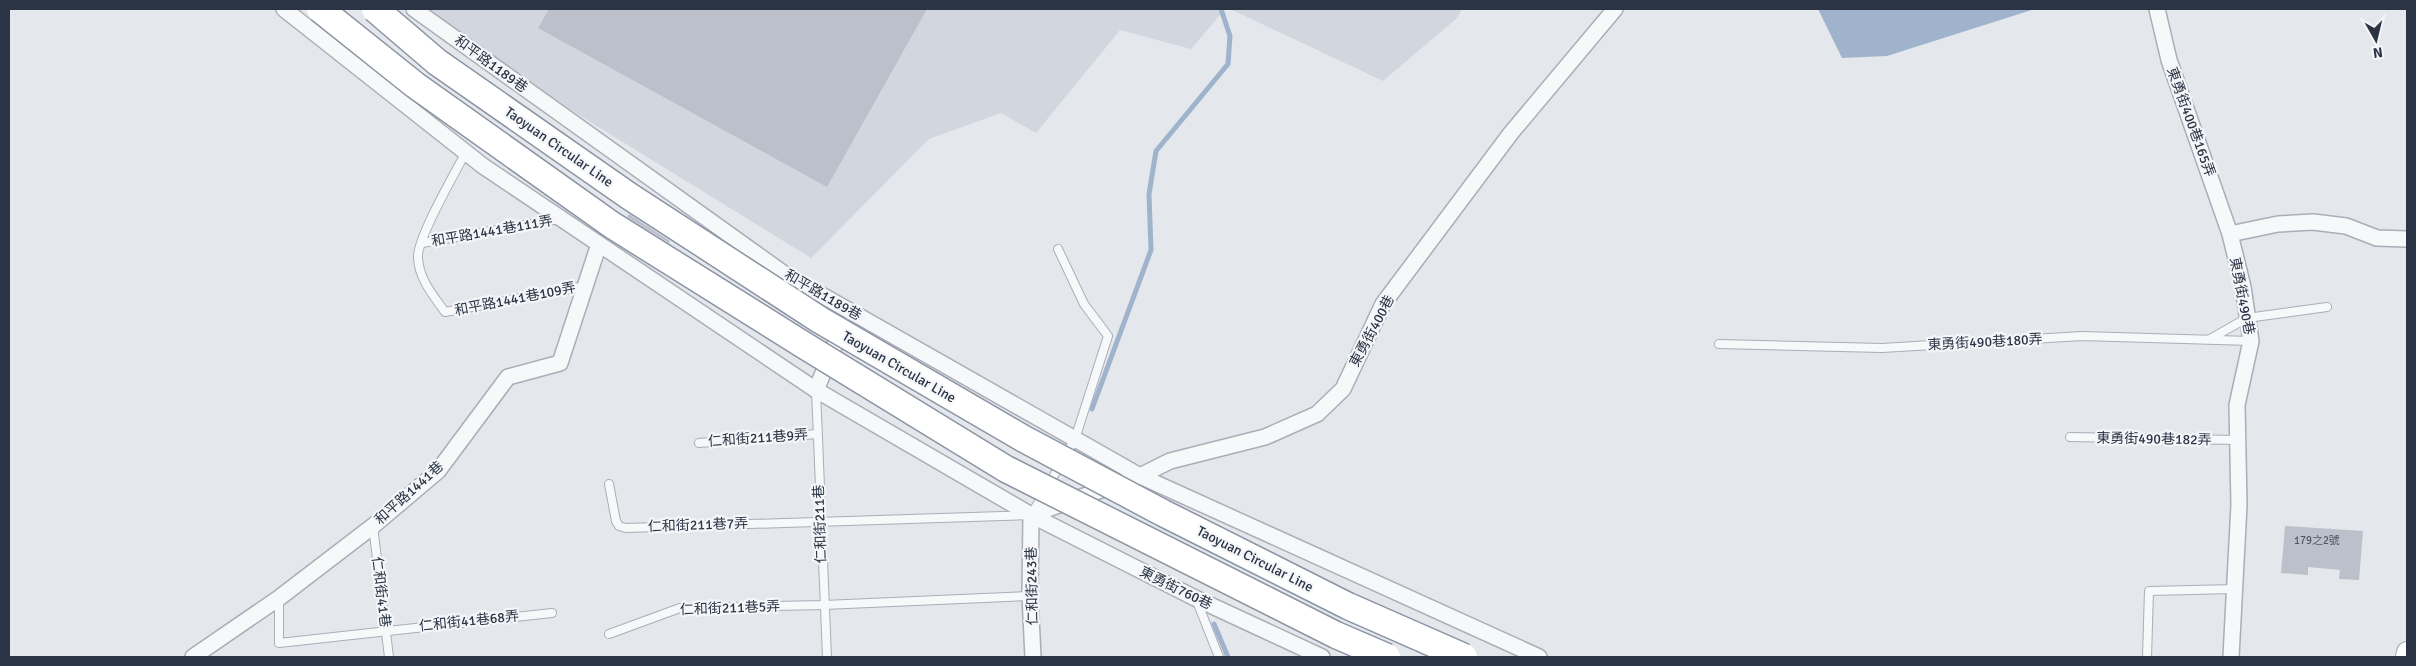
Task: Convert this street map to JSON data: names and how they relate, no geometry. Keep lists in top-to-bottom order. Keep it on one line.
{"streets":{"highway":["Taoyuan Circular Line"],"street":["和平路1189巷","東勇街400巷165弄","東勇街490巷","東勇街400巷","和平路1441巷","仁和街243巷","東勇街760巷"],"lane":["和平路1441巷111弄","和平路1441巷109弄","東勇街490巷180弄","仁和街211巷9弄","東勇街490巷182弄","仁和街211巷","仁和街211巷7弄","仁和街41巷","仁和街211巷5弄","仁和街41巷68弄"]},"crossings":[["和平路1189巷","東勇街400巷"],["東勇街400巷165弄","東勇街490巷"],["和平路1441巷111弄","和平路1441巷109弄"],["東勇街490巷","東勇街490巷180弄"],["東勇街490巷","東勇街490巷182弄"],["和平路1441巷109弄","和平路1441巷"],["東勇街400巷","仁和街211巷7弄"],["東勇街400巷","仁和街243巷"],["東勇街400巷","東勇街760巷"],["仁和街211巷9弄","仁和街211巷"],["和平路1441巷","仁和街41巷"],["和平路1441巷","仁和街41巷68弄"],["仁和街211巷","仁和街211巷7弄"],["仁和街211巷","仁和街211巷5弄"],["仁和街211巷7弄","仁和街243巷"],["仁和街211巷7弄","東勇街760巷"],["仁和街243巷","東勇街760巷"],["仁和街243巷","仁和街211巷5弄"],["仁和街41巷","仁和街41巷68弄"]],"house_numbers":["179之2號"],"north":"bottom"}
